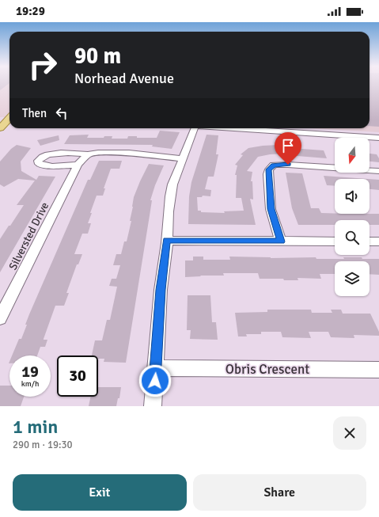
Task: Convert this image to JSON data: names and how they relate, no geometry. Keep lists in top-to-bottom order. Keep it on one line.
{"streets":{"street":["Silversted Drive","Obris Crescent"]},"north":"bottom","page":{"status":"19:29","turn":["90 m","Norhead Avenue"],"then":"Then","speed":"19 km/h","limit":"30","heading":["1 min","290 m · 19:30"],"buttons":["Exit","Share"]}}
